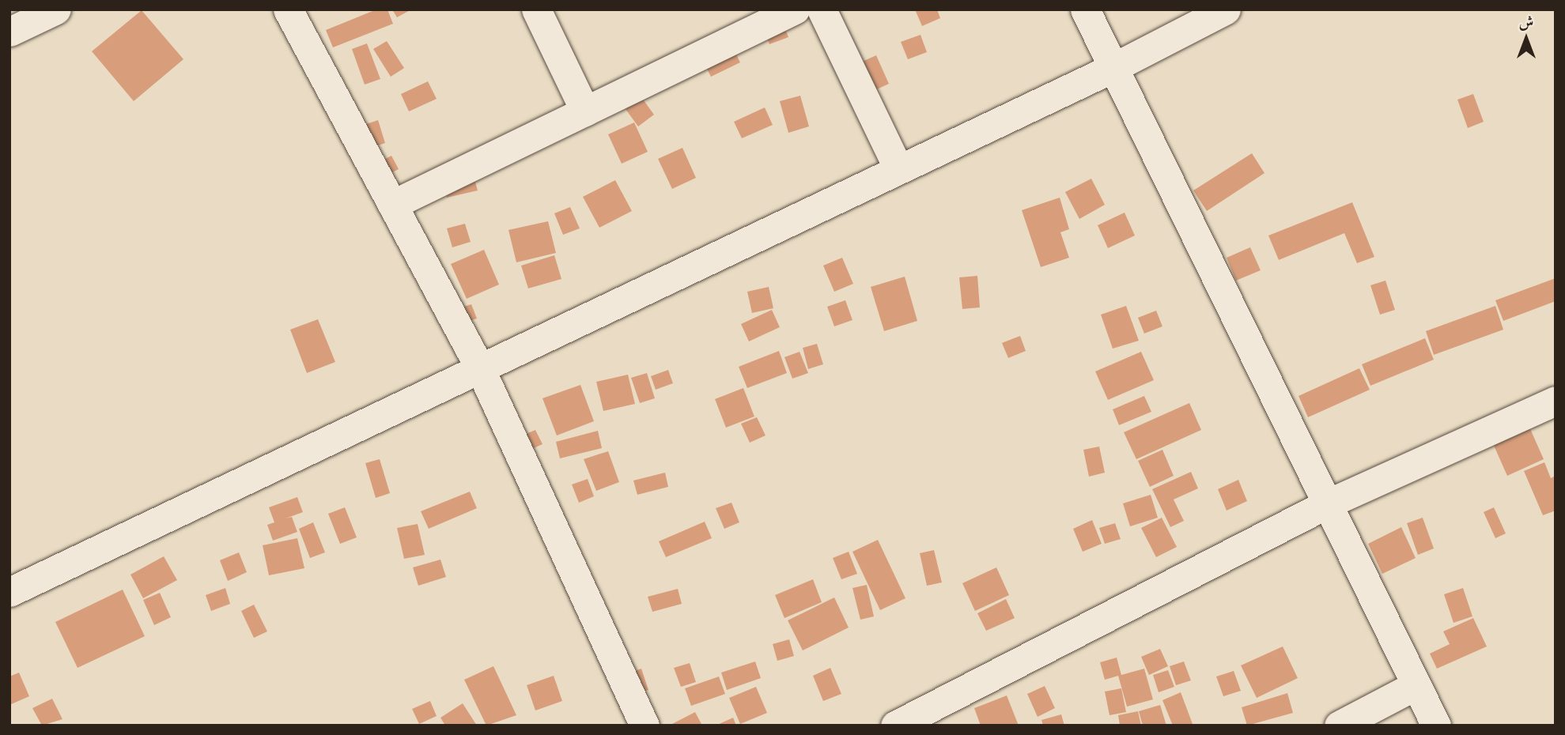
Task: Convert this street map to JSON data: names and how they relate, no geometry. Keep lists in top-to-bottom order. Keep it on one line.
{"north":"top"}
